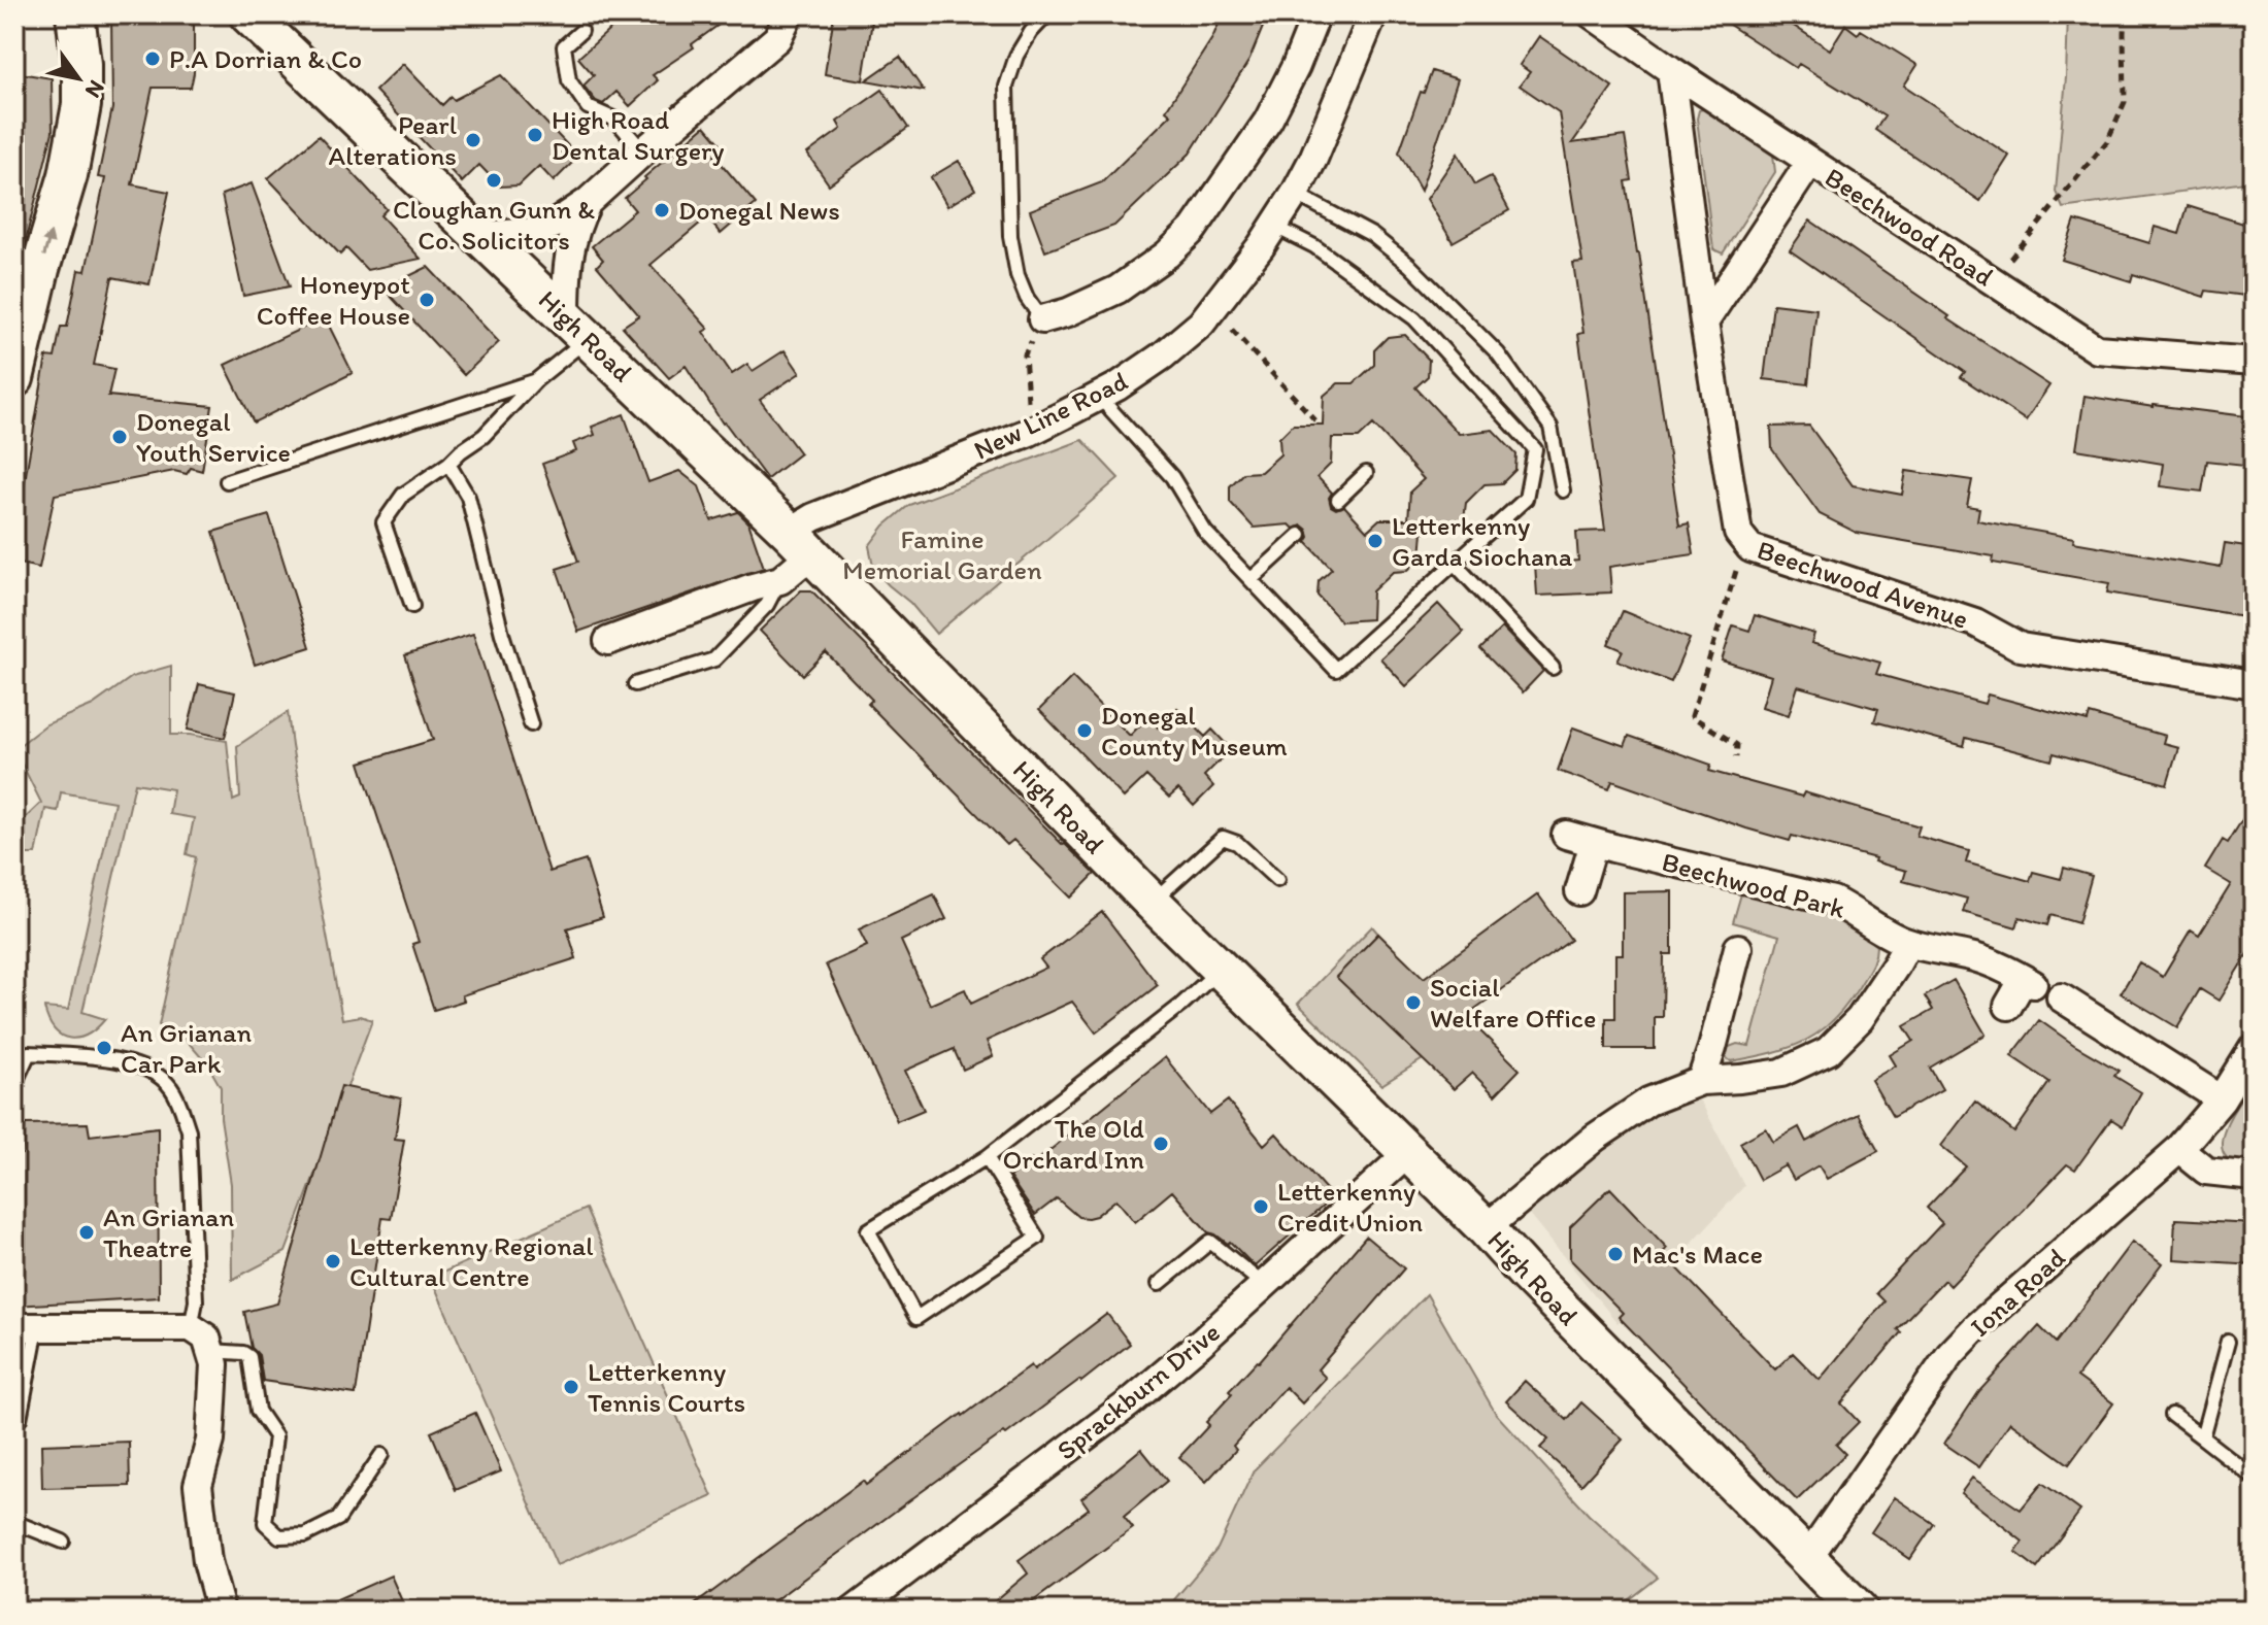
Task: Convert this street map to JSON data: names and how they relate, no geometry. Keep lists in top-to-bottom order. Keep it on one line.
{"streets":{"street":["Beechwood Road","High Road","New Line Road","Beechwood Avenue","Beechwood Park","Iona Road","Sprackburn Drive"]},"crossings":[["Beechwood Road","Beechwood Avenue"],["High Road","New Line Road"],["High Road","Iona Road"],["High Road","Sprackburn Drive"]],"parks":["Famine Memorial Garden"],"places":["P.A Dorrian & Co","High Road Dental Surgery","Pearl Alterations","Cloughan Gunn & Co. Solicitors","Donegal News","Honeypot Coffee House","Donegal Youth Service","Letterkenny Garda Siochana","Donegal County Museum","Social Welfare Office","An Grianan Car Park","The Old Orchard Inn","Letterkenny Credit Union","An Grianan Theatre","Mac's Mace","Letterkenny Regional Cultural Centre","Letterkenny Tennis Courts"],"north":"bottom right"}
